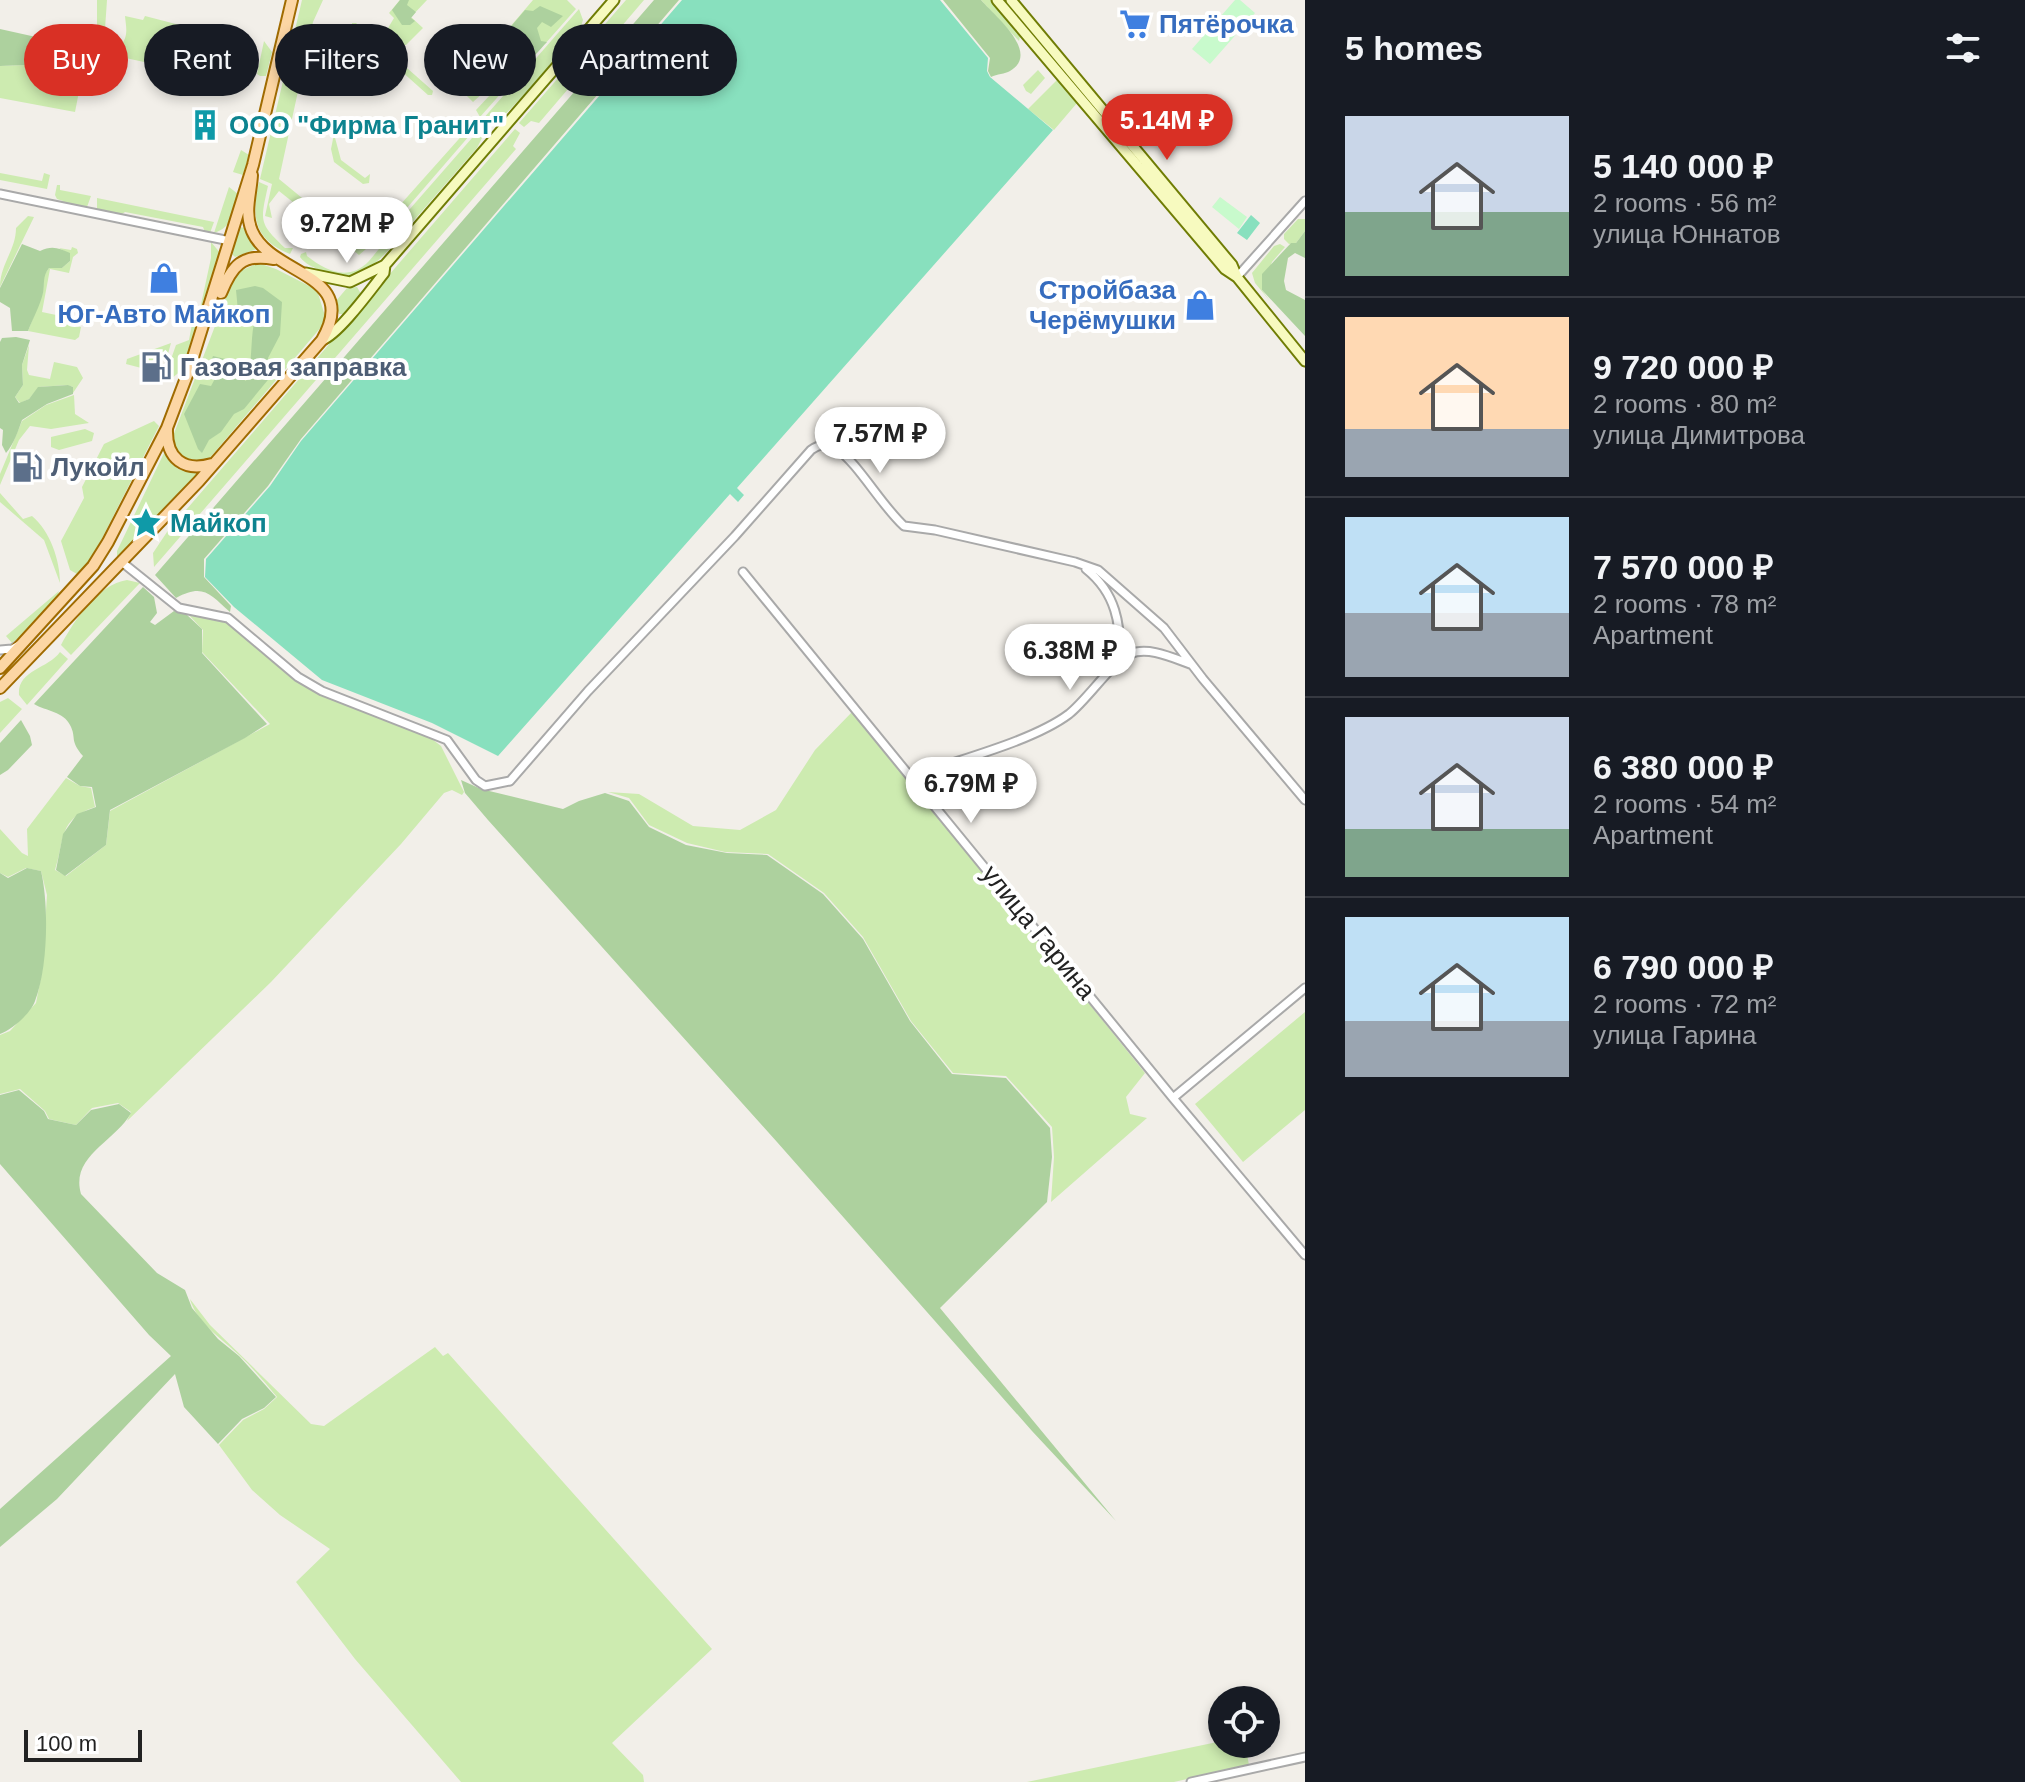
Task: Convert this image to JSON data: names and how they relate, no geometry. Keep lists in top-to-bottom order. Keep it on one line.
{"streets":{"street":["улица Гарина"]},"places":{"supermarket":["Пятёрочка"],"building":["ООО \"Фирма Гранит\""],"shop":["Юг-Авто Майкоп","Стройбаза Черёмушки"],"fuel station":["Газовая заправка","Лукойл"],"place":["Майкоп"]},"scale_bar":"100 m","page":{"heading":"5 homes","chip":["Buy","Rent","Filters","New","Apartment"],"price":["5.14M ₽","9.72M ₽","7.57M ₽","6.38M ₽","6.79M ₽"],"list":[{"name":"5 140 000 ₽","note":"2 rooms · 56 m² · улица Юннатов"},{"name":"9 720 000 ₽","note":"2 rooms · 80 m² · улица Димитрова"},{"name":"7 570 000 ₽","note":"2 rooms · 78 m² · Apartment"},{"name":"6 380 000 ₽","note":"2 rooms · 54 m² · Apartment"},{"name":"6 790 000 ₽","note":"2 rooms · 72 m² · улица Гарина"}],"scale":"100 m"}}
